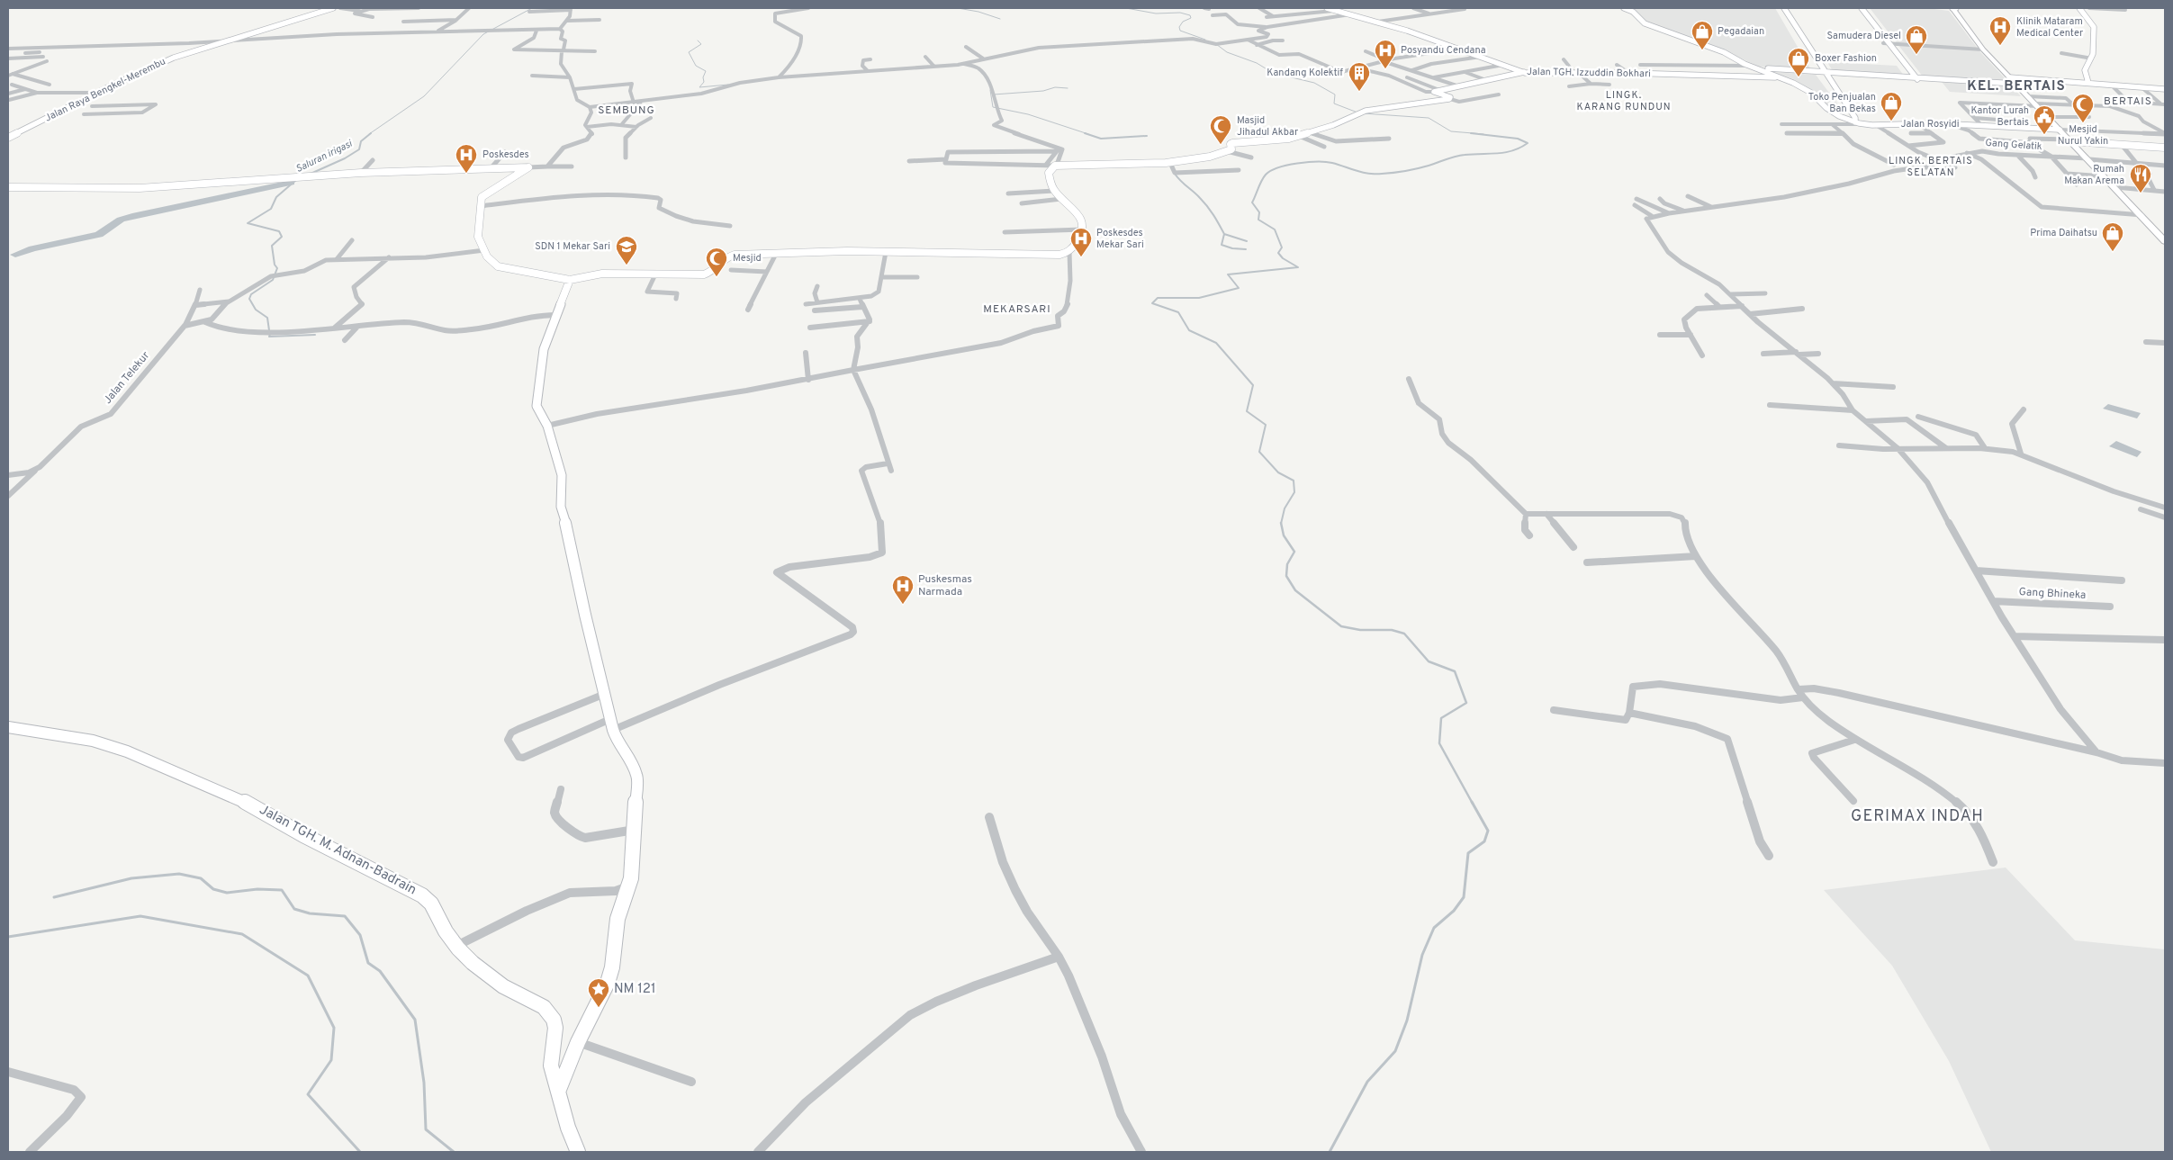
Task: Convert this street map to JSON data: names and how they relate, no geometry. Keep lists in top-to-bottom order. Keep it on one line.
{"streets":{"street":["Jalan TGH. Izzuddin Bokhari","Jalan Raya Bengkel-Merembu","Jalan Rosyidi","Gang Gelatik","Jalan Telekur","Gang Bhineka","Jalan TGH. M. Adnan-Badrain"]},"districts":["KEL. BERTAIS","LINGK. KARANG RUNDUN","BERTAIS","SEMBUNG","LINGK. BERTAIS SELATAN","MEKARSARI","GERIMAX INDAH"],"water":["Saluran irigasi"],"places":{"hospital":["Klinik Mataram Medical Center","Posyandu Cendana","Poskesdes","Poskesdes Mekar Sari","Puskesmas Narmada"],"shop":["Pegadaian","Samudera Diesel","Boxer Fashion","Toko Penjualan Ban Bekas","Prima Daihatsu"],"building":["Kandang Kolektif"],"mosque":["Mesjid Nurul Yakin","Masjid Jihadul Akbar","Mesjid"],"public building":["Kantor Lurah Bertais"],"restaurant":["Rumah Makan Arema"],"school or university":["SDN 1 Mekar Sari"],"place":["NM 121"]}}
